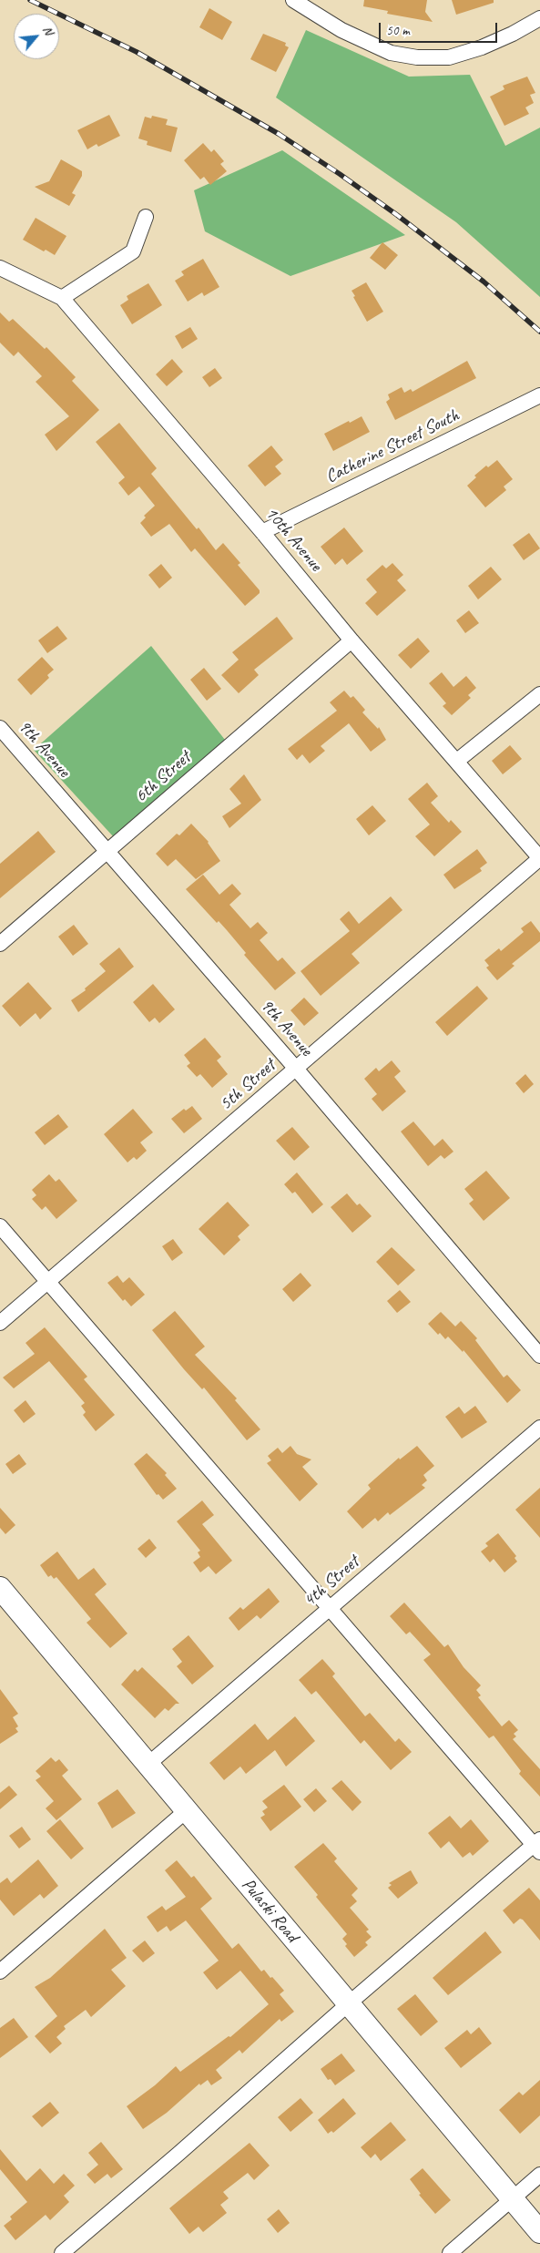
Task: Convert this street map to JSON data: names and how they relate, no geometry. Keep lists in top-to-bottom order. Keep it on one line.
{"streets":{"main road":["Pulaski Road"],"street":["Catherine Street South","10th Avenue","9th Avenue","6th Street","5th Street","4th Street"]},"crossings":[["Catherine Street South","10th Avenue"],["10th Avenue","6th Street"],["10th Avenue","5th Street"],["9th Avenue","6th Street"],["9th Avenue","5th Street"],["4th Street","Pulaski Road"]],"scale_bar":"50 m","north":"top right"}
